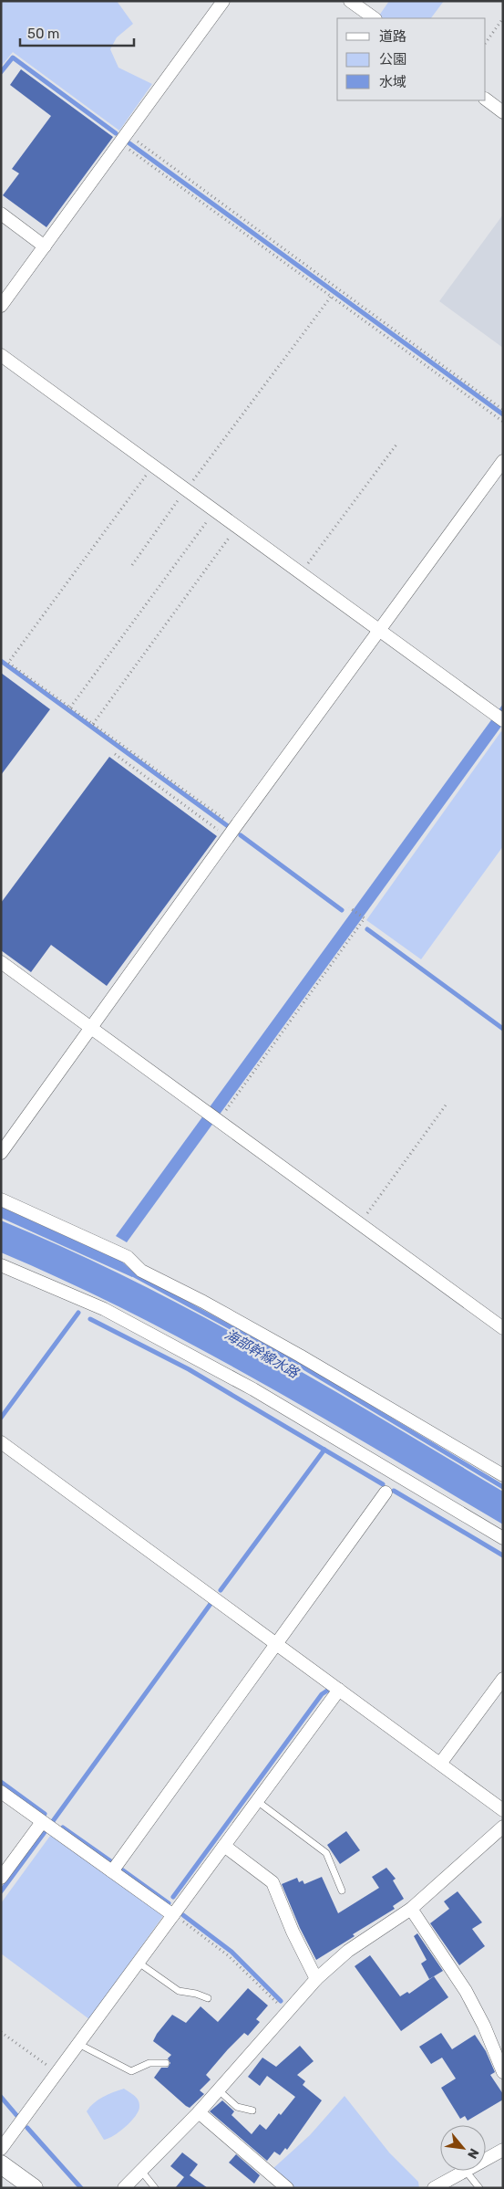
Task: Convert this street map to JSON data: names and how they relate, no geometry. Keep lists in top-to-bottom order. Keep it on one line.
{"water":["海部幹線水路"],"legend":["道路","公園","水域"],"scale_bar":"50 m","north":"bottom right"}
